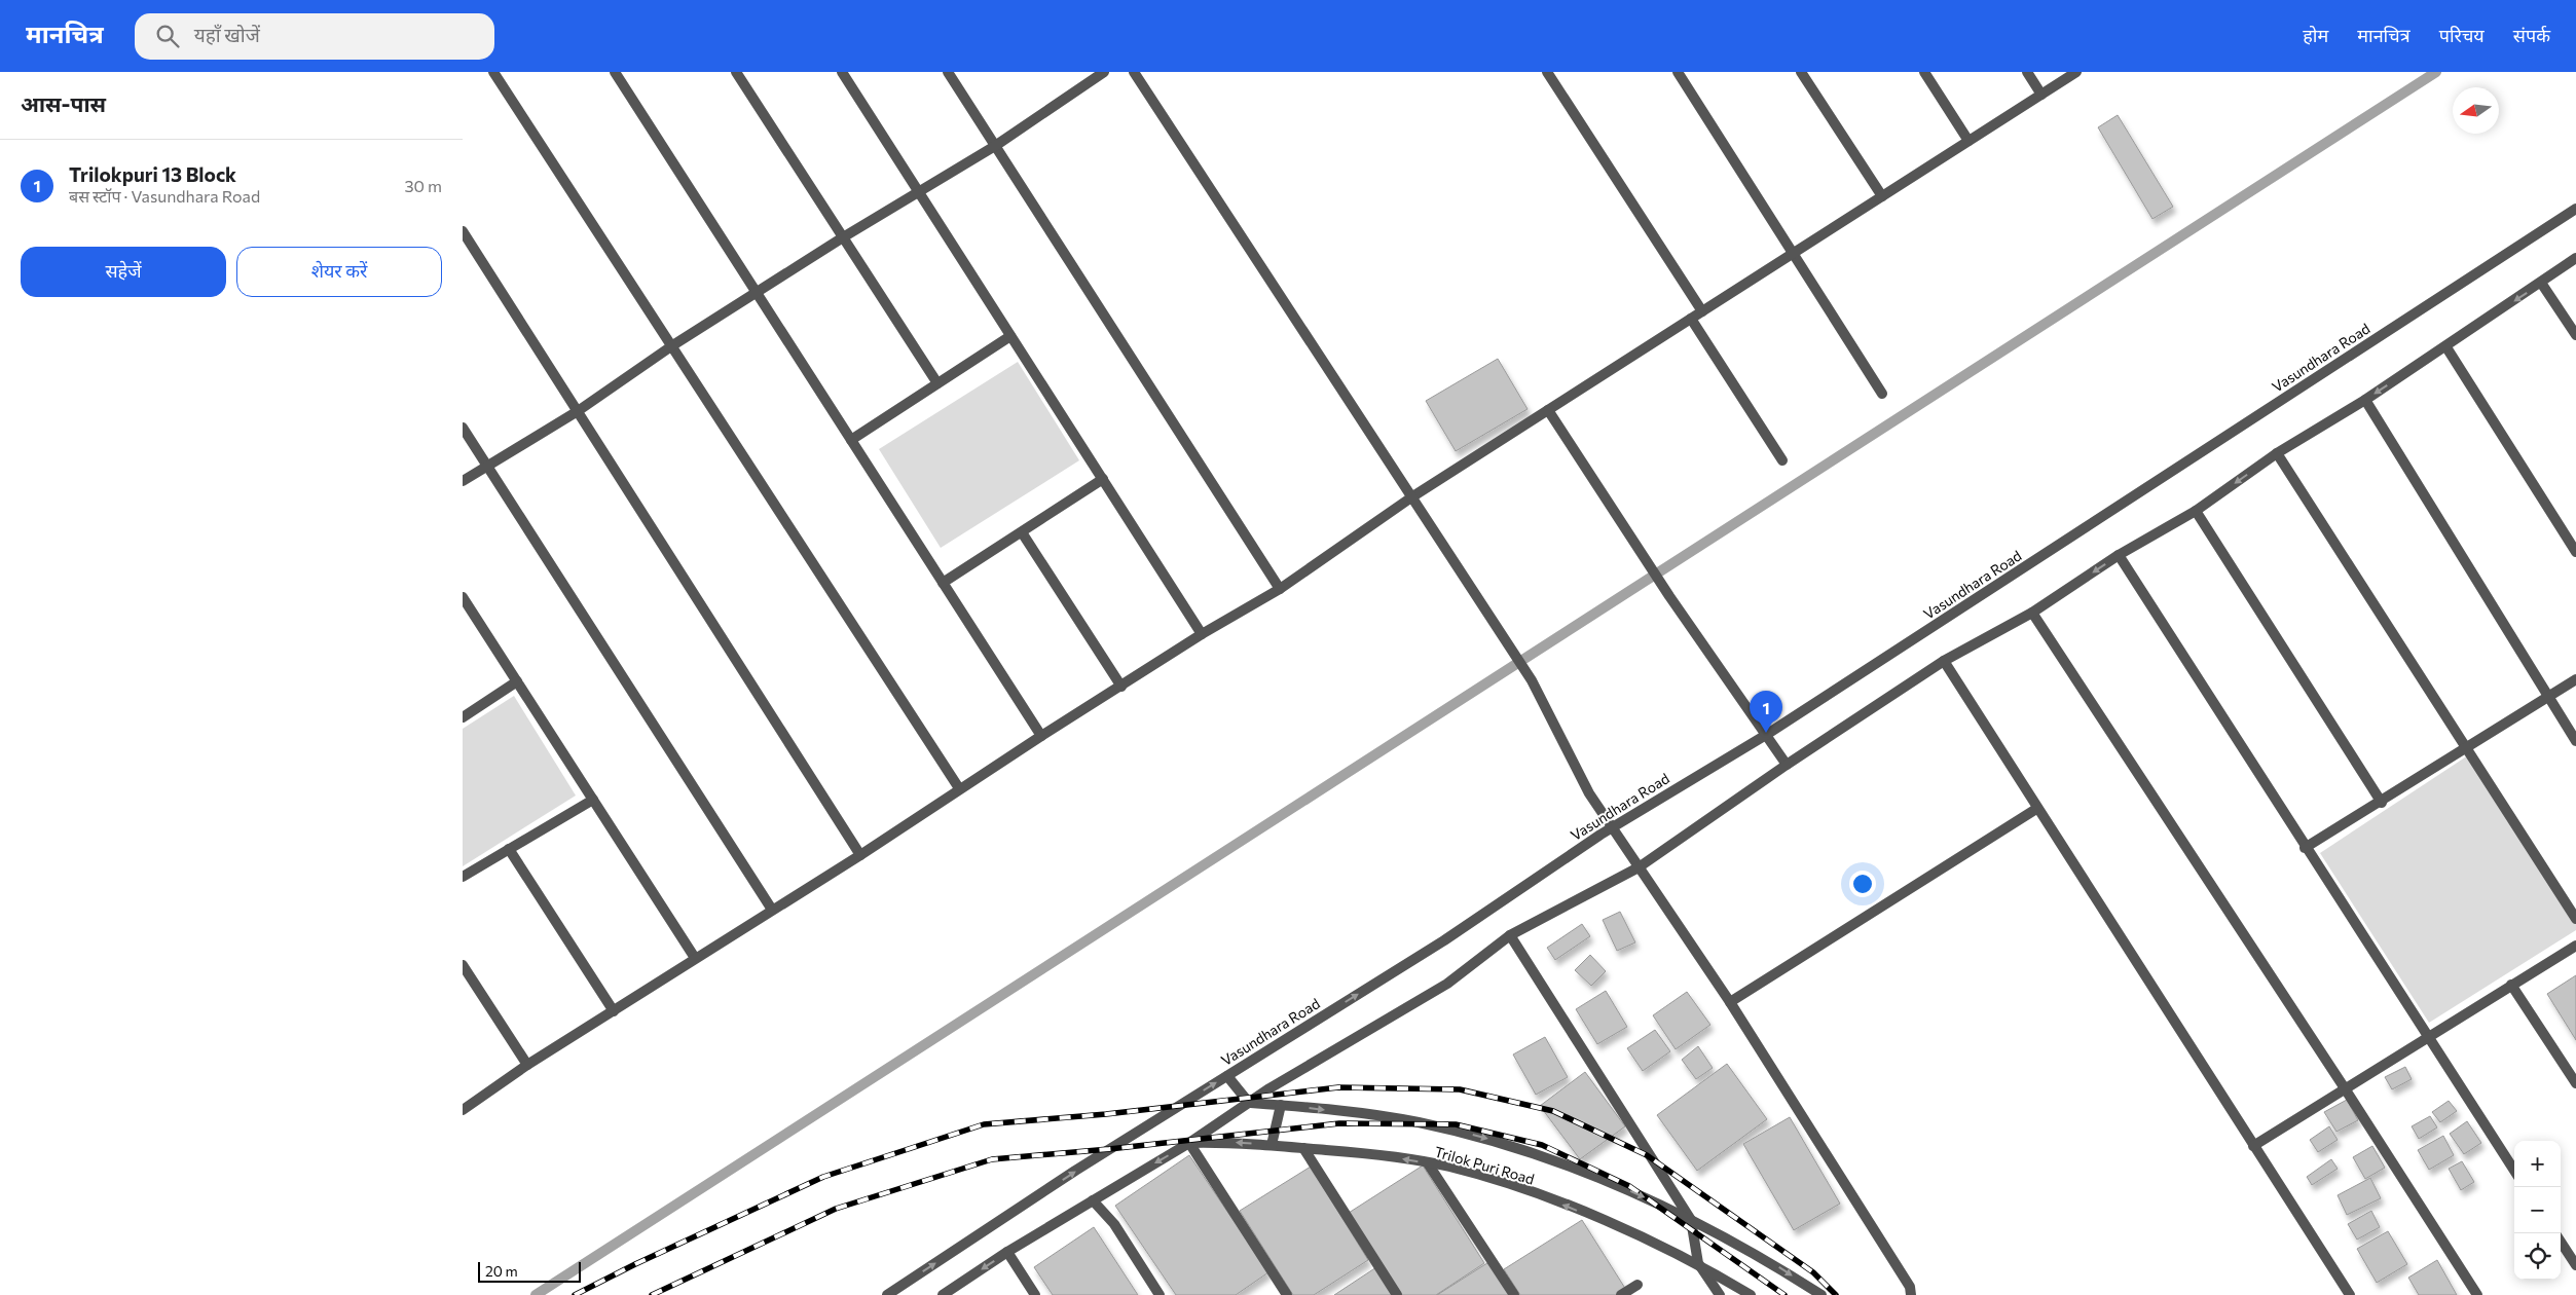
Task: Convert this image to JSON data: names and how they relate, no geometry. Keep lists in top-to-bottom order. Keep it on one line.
{"streets":{"street":["Vasundhara Road","Trilok Puri Road"]},"scale_bar":"20 m","north":"left","page":{"header":"मानचित्र","search":"यहाँ खोजें","nav":["होम","मानचित्र","परिचय","संपर्क"],"heading":"आस-पास","list":[{"mark":"1","name":"Trilokpuri 13 Block","note":"बस स्टॉप · Vasundhara Road","value":"30 m"}],"buttons":["सहेजें","शेयर करें"],"pins":"1","map_buttons":["+","−"],"scale":"20 m"}}
